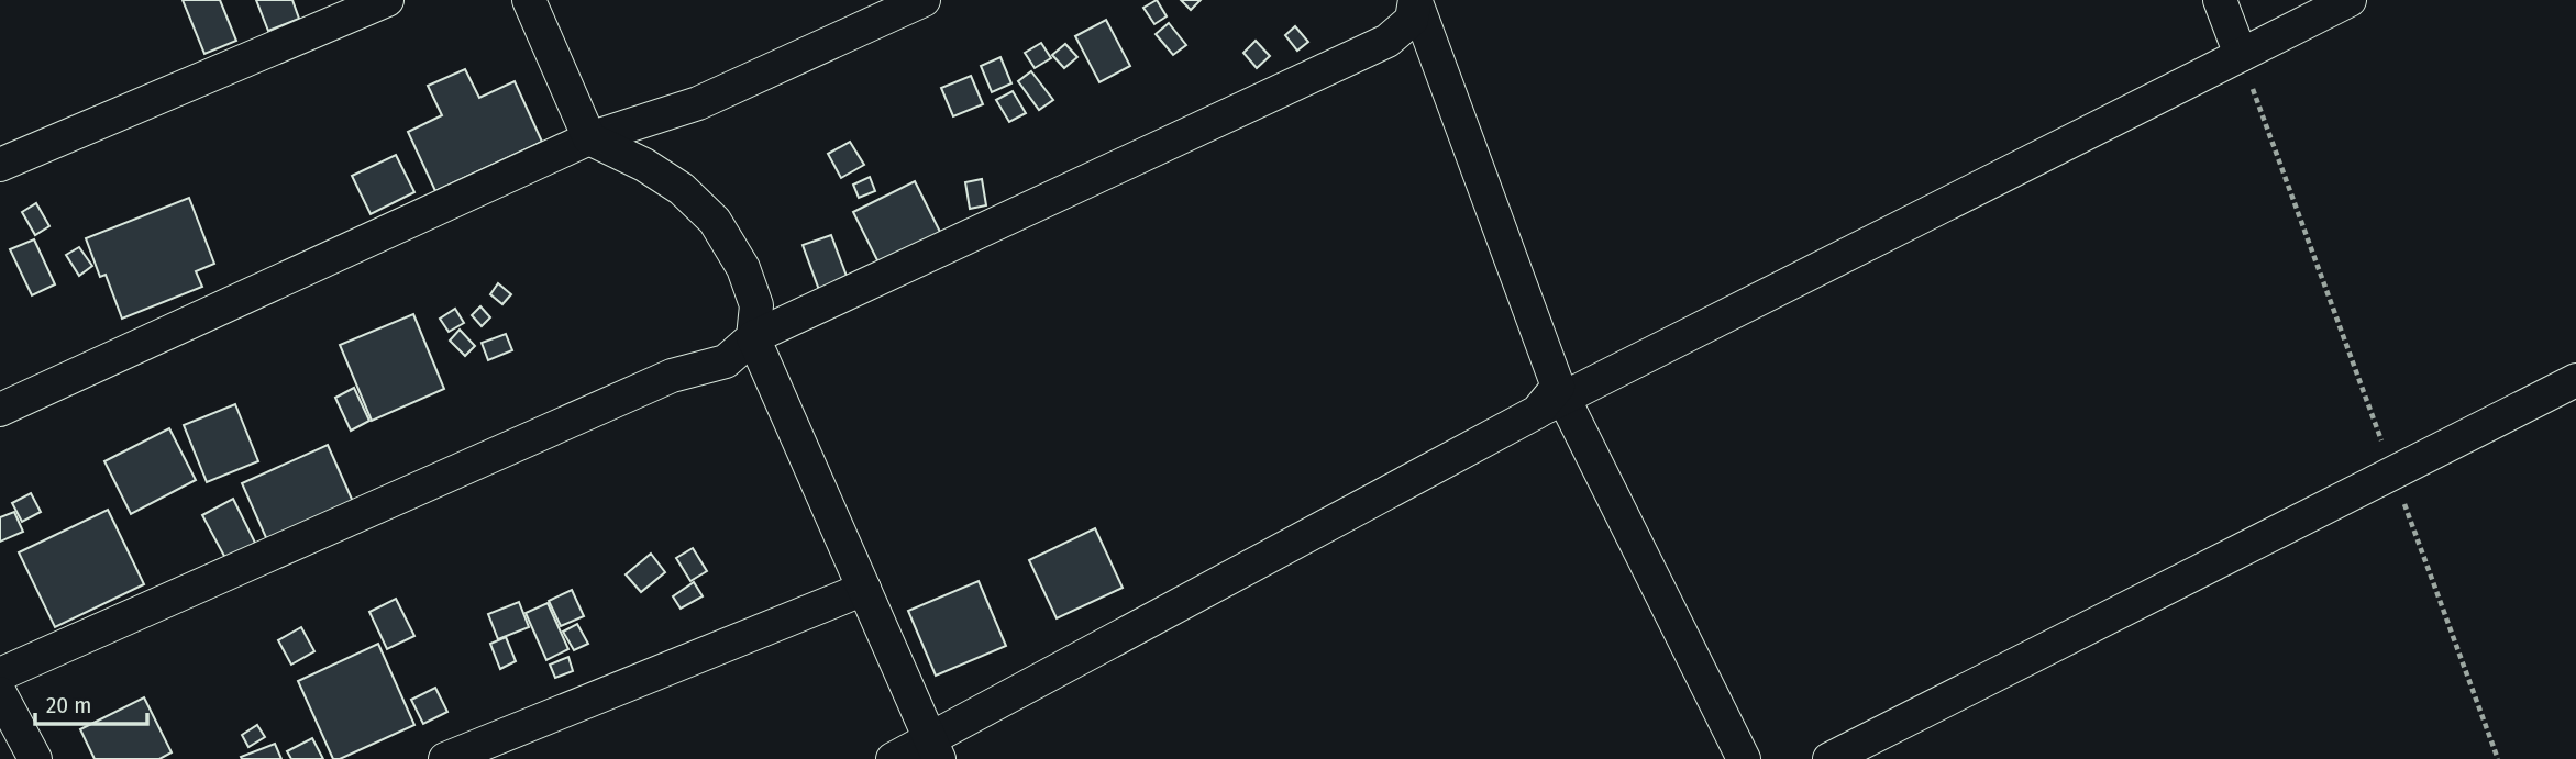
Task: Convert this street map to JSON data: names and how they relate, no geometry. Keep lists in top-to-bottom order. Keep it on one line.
{"scale_bar":"20 m"}
